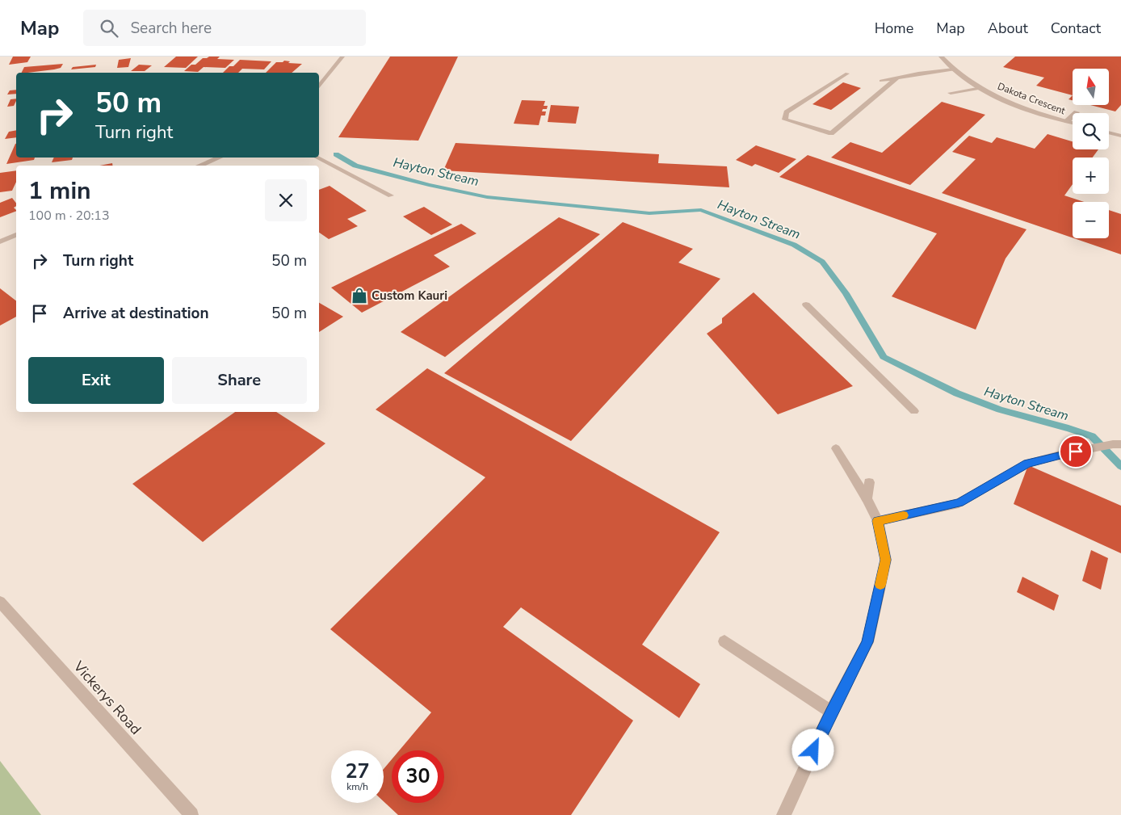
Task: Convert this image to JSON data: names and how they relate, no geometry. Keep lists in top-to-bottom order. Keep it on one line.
{"streets":{"street":["Dakota Crescent","Vickerys Road"]},"water":["Hayton Stream"],"places":{"shop":["Custom Kauri"]},"north":"top","page":{"header":"Map","search":"Search here","nav":["Home","Map","About","Contact"],"map_buttons":["+","−"],"turn":["50 m","Turn right"],"heading":["1 min","100 m · 20:13"],"list":[{"name":"Turn right","value":"50 m"},{"name":"Arrive at destination","value":"50 m"}],"buttons":["Exit","Share"],"speed":"27 km/h","limit":"30"}}
